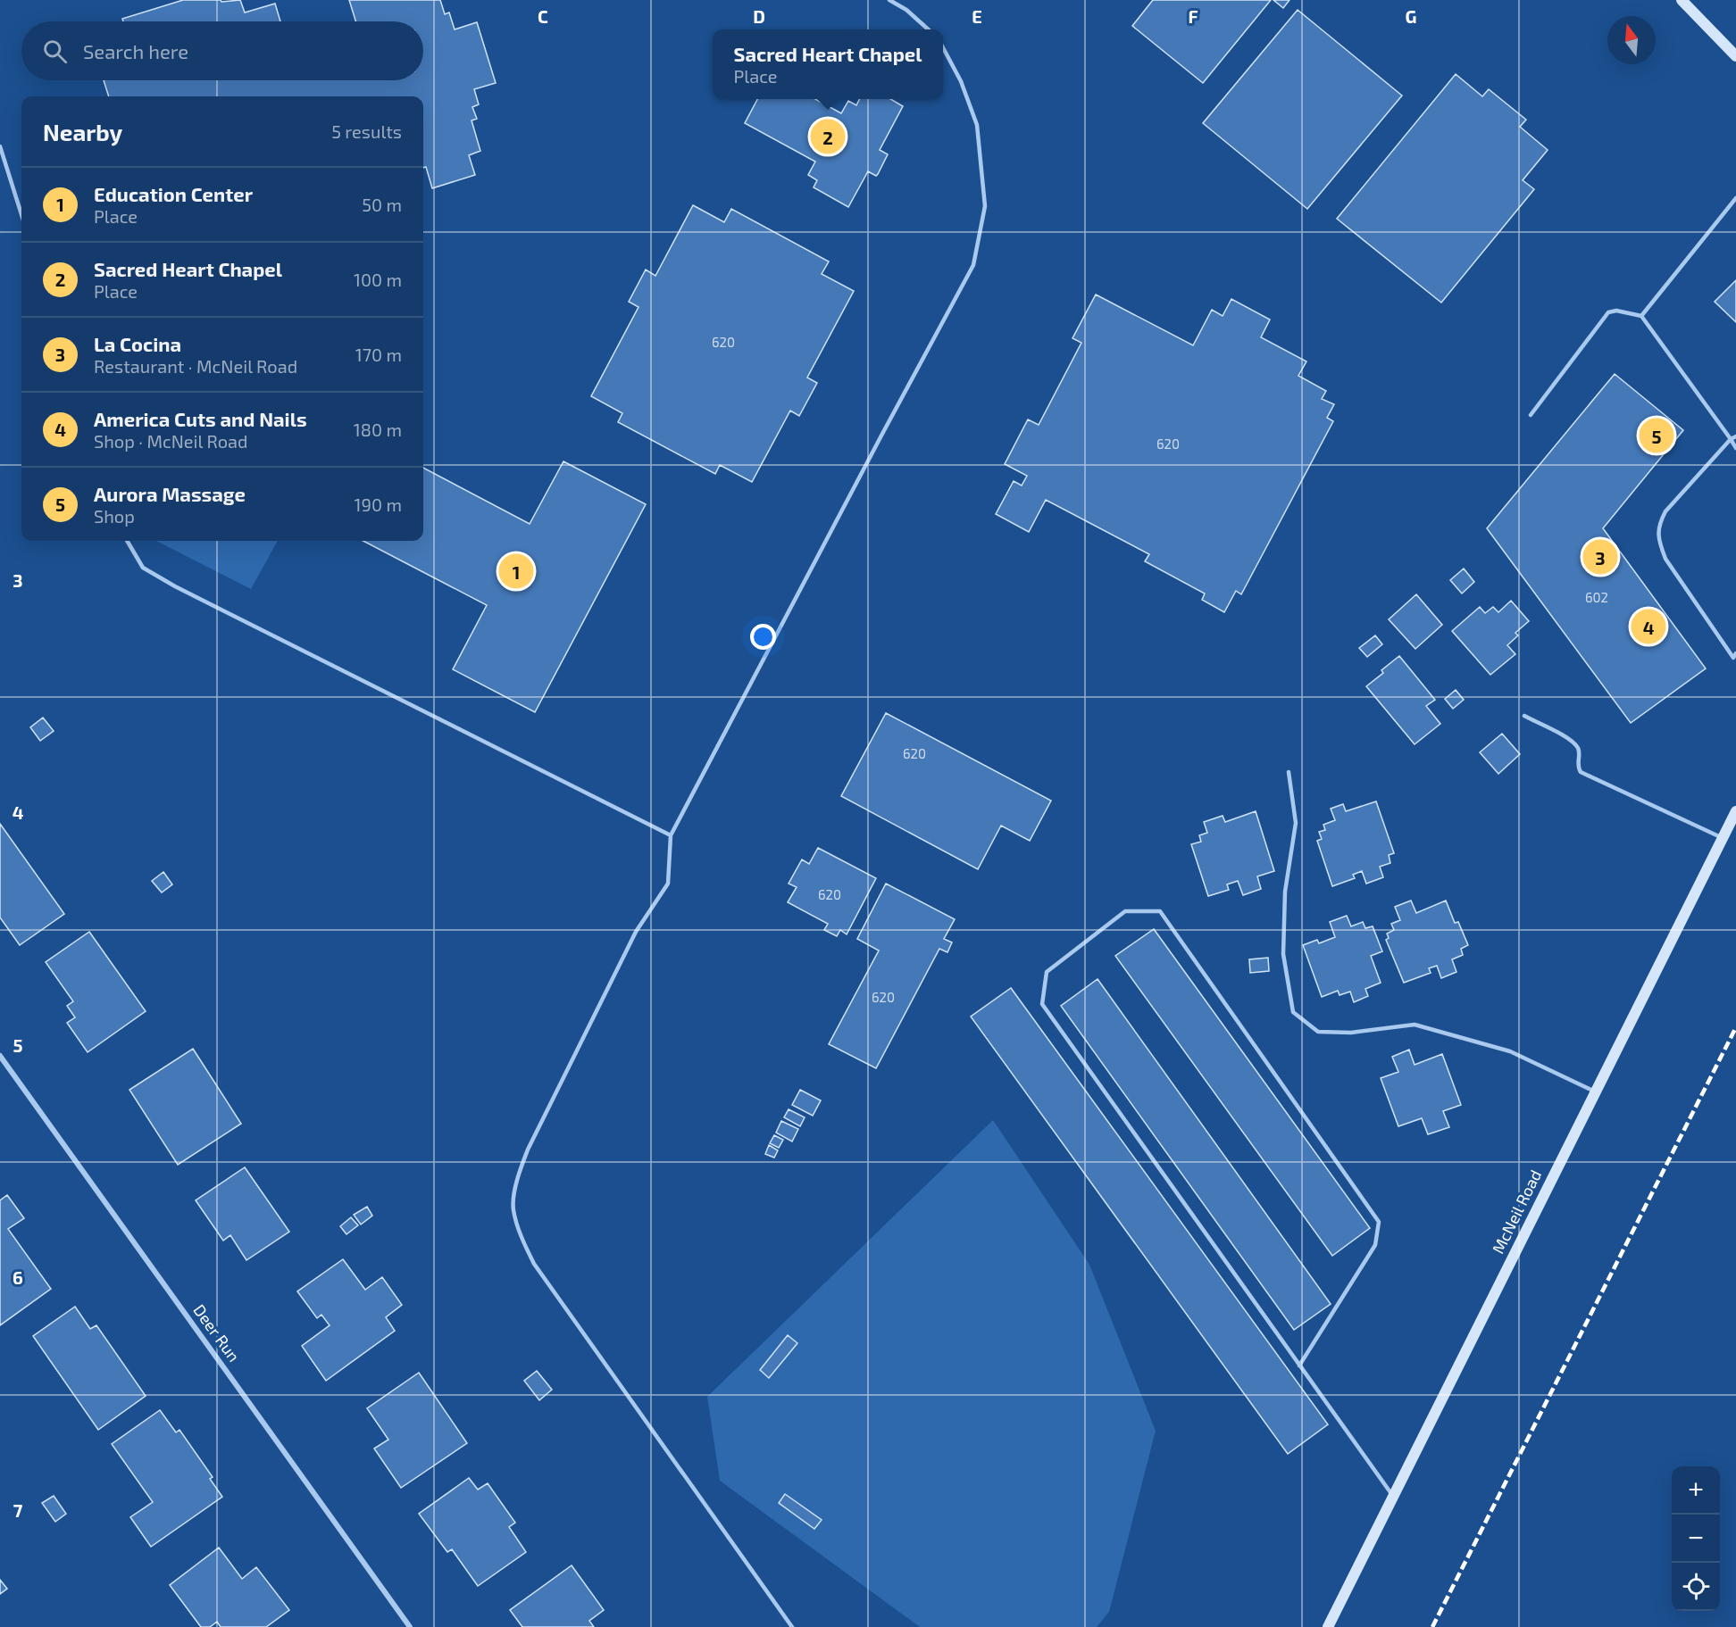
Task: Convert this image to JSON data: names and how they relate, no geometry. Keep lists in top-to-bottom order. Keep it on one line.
{"streets":{"main road":["McNeil Road"],"street":["Deer Run"]},"house_numbers":["620","620","602","620","620","620"],"north":"top","page":{"search":"Search here","popup":["Sacred Heart Chapel","Place"],"heading":["Nearby","5 results"],"pins":["2","5","3","1","4"],"list":[{"mark":"1","name":"Education Center","note":"Place","value":"50 m"},{"mark":"2","name":"Sacred Heart Chapel","note":"Place","value":"100 m"},{"mark":"3","name":"La Cocina","note":"Restaurant · McNeil Road","value":"170 m"},{"mark":"4","name":"America Cuts and Nails","note":"Shop · McNeil Road","value":"180 m"},{"mark":"5","name":"Aurora Massage","note":"Shop","value":"190 m"}],"map_buttons":["+","−"]},"grid":{"columns":["C","D","E","F","G"],"rows":["3","4","5","6","7"]}}
